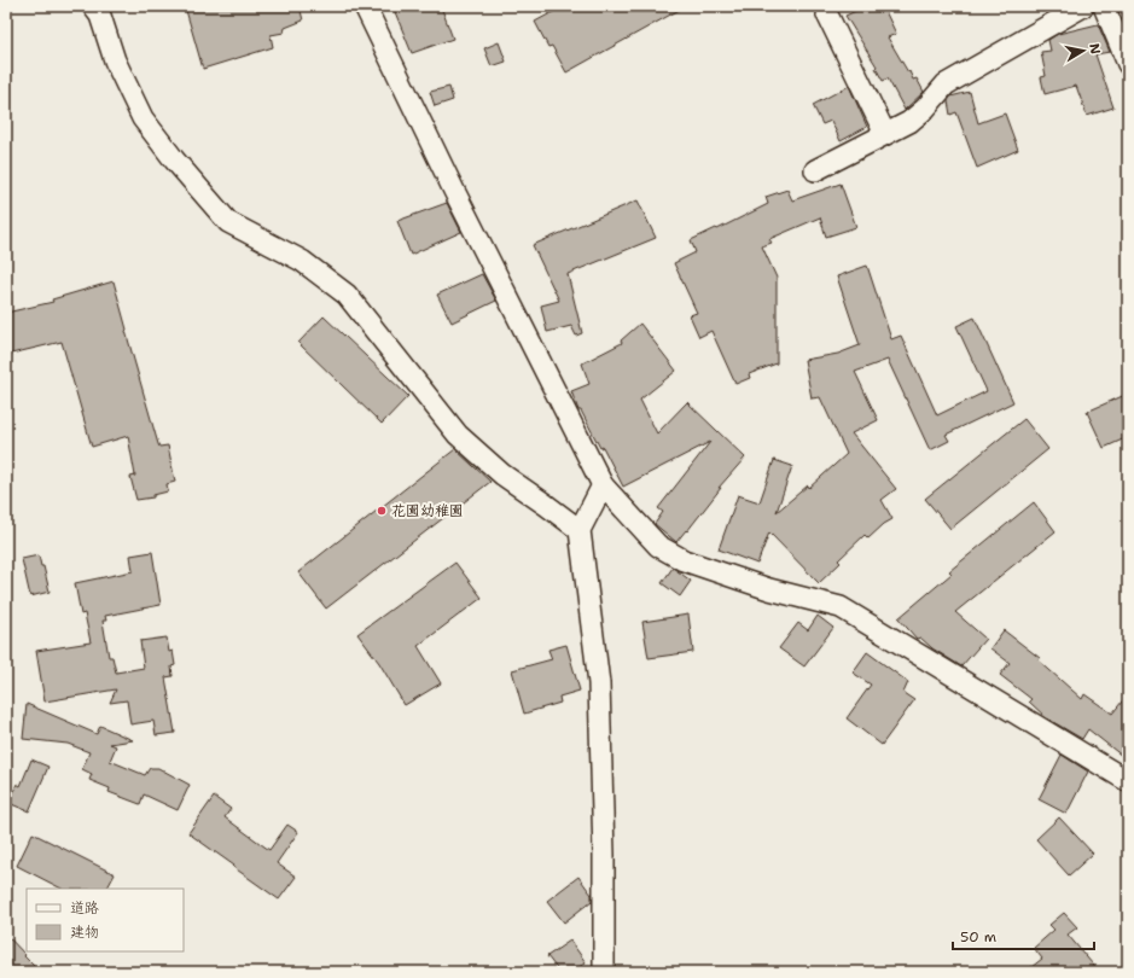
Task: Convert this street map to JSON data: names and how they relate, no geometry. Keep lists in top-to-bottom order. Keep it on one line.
{"places":["花園幼稚園"],"legend":["道路","建物"],"scale_bar":"50 m","north":"right"}
